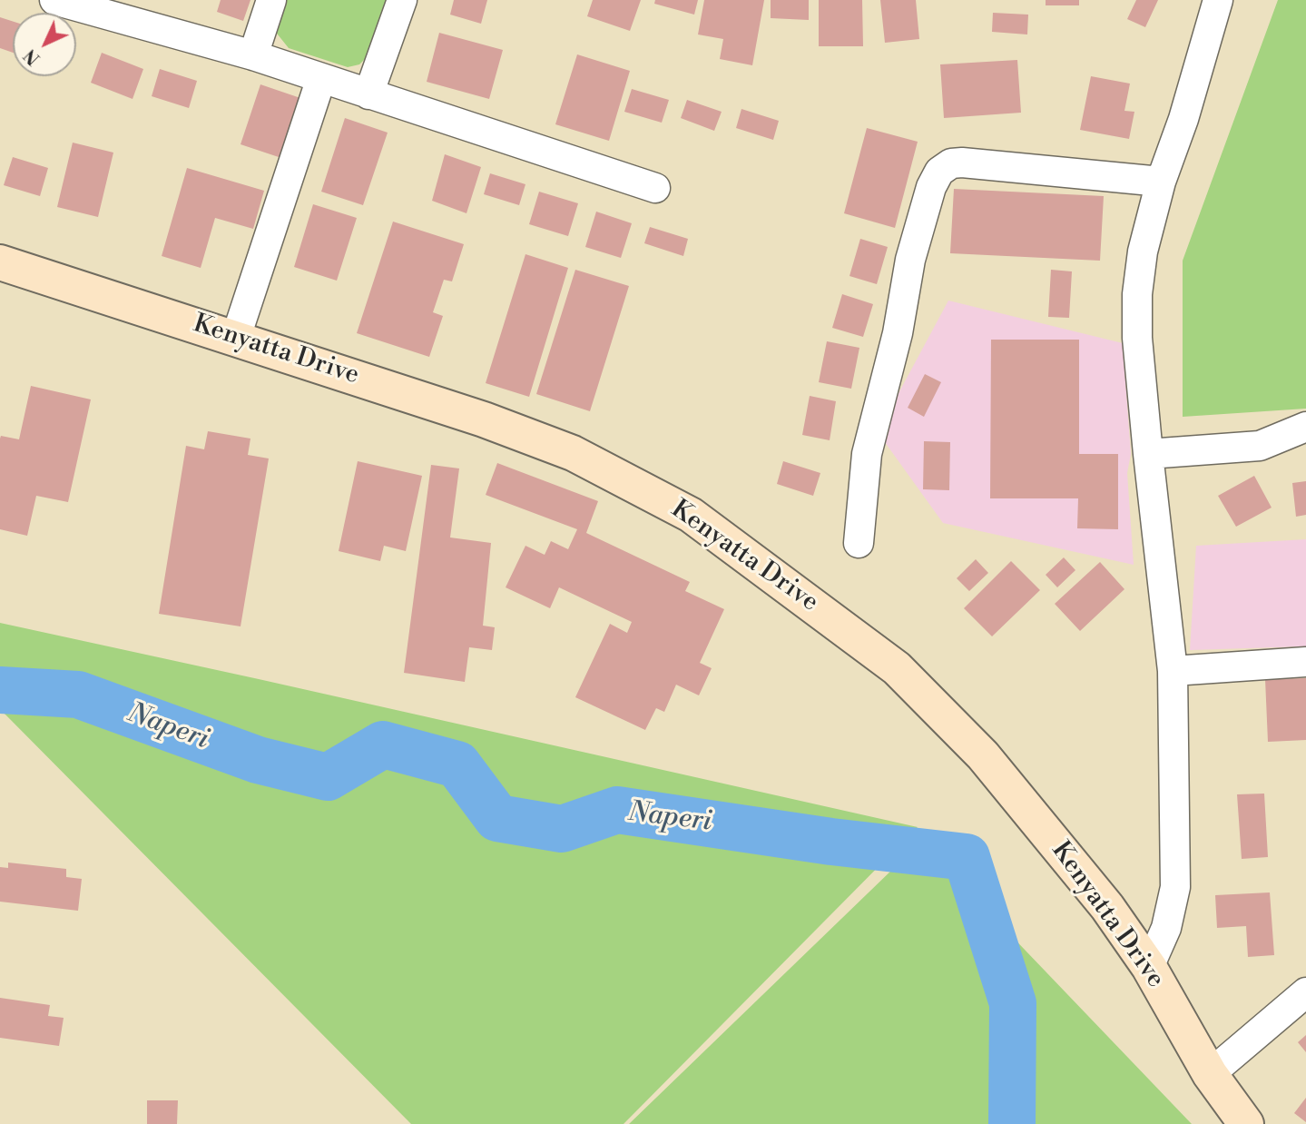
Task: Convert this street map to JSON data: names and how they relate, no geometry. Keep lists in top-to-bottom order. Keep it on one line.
{"streets":{"main road":["Kenyatta Drive"]},"water":["Naperi"],"north":"bottom left"}
